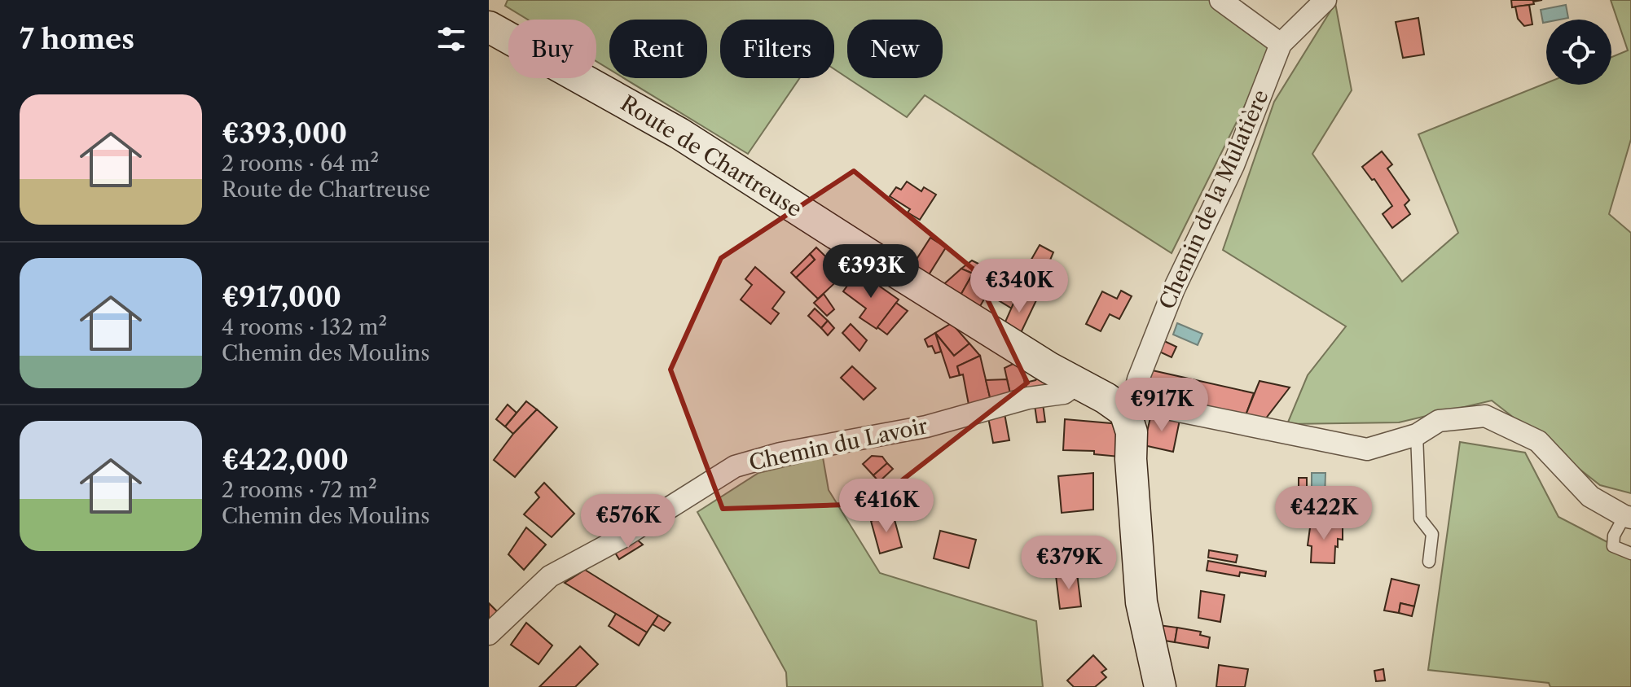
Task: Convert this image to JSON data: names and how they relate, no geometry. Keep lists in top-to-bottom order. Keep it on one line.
{"streets":{"main road":["Route de Chartreuse"],"street":["Chemin de la Mulatière","Chemin du Lavoir"]},"crossings":[["Route de Chartreuse","Chemin de la Mulatière"],["Route de Chartreuse","Chemin du Lavoir"]],"page":{"heading":"7 homes","chip":["Buy","Rent","Filters","New"],"list":[{"name":"€393,000","note":"2 rooms · 64 m² · Route de Chartreuse"},{"name":"€917,000","note":"4 rooms · 132 m² · Chemin des Moulins"},{"name":"€422,000","note":"2 rooms · 72 m² · Chemin des Moulins"}],"price":["€393K","€340K","€917K","€416K","€422K","€576K","€379K"]}}
